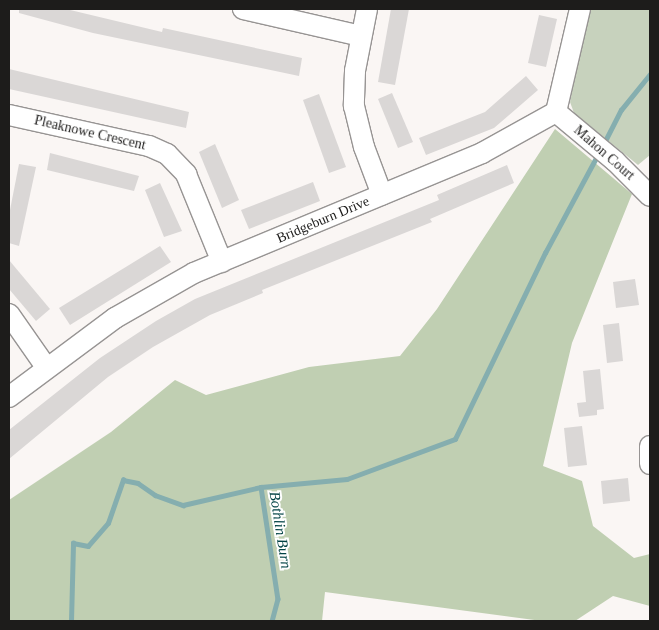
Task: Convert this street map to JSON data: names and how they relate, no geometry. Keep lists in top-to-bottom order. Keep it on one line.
{"streets":{"street":["Pleaknowe Crescent","Mahon Court","Bridgeburn Drive"]},"crossings":[["Pleaknowe Crescent","Bridgeburn Drive"],["Mahon Court","Bridgeburn Drive"]],"water":["Bothlin Burn"]}
